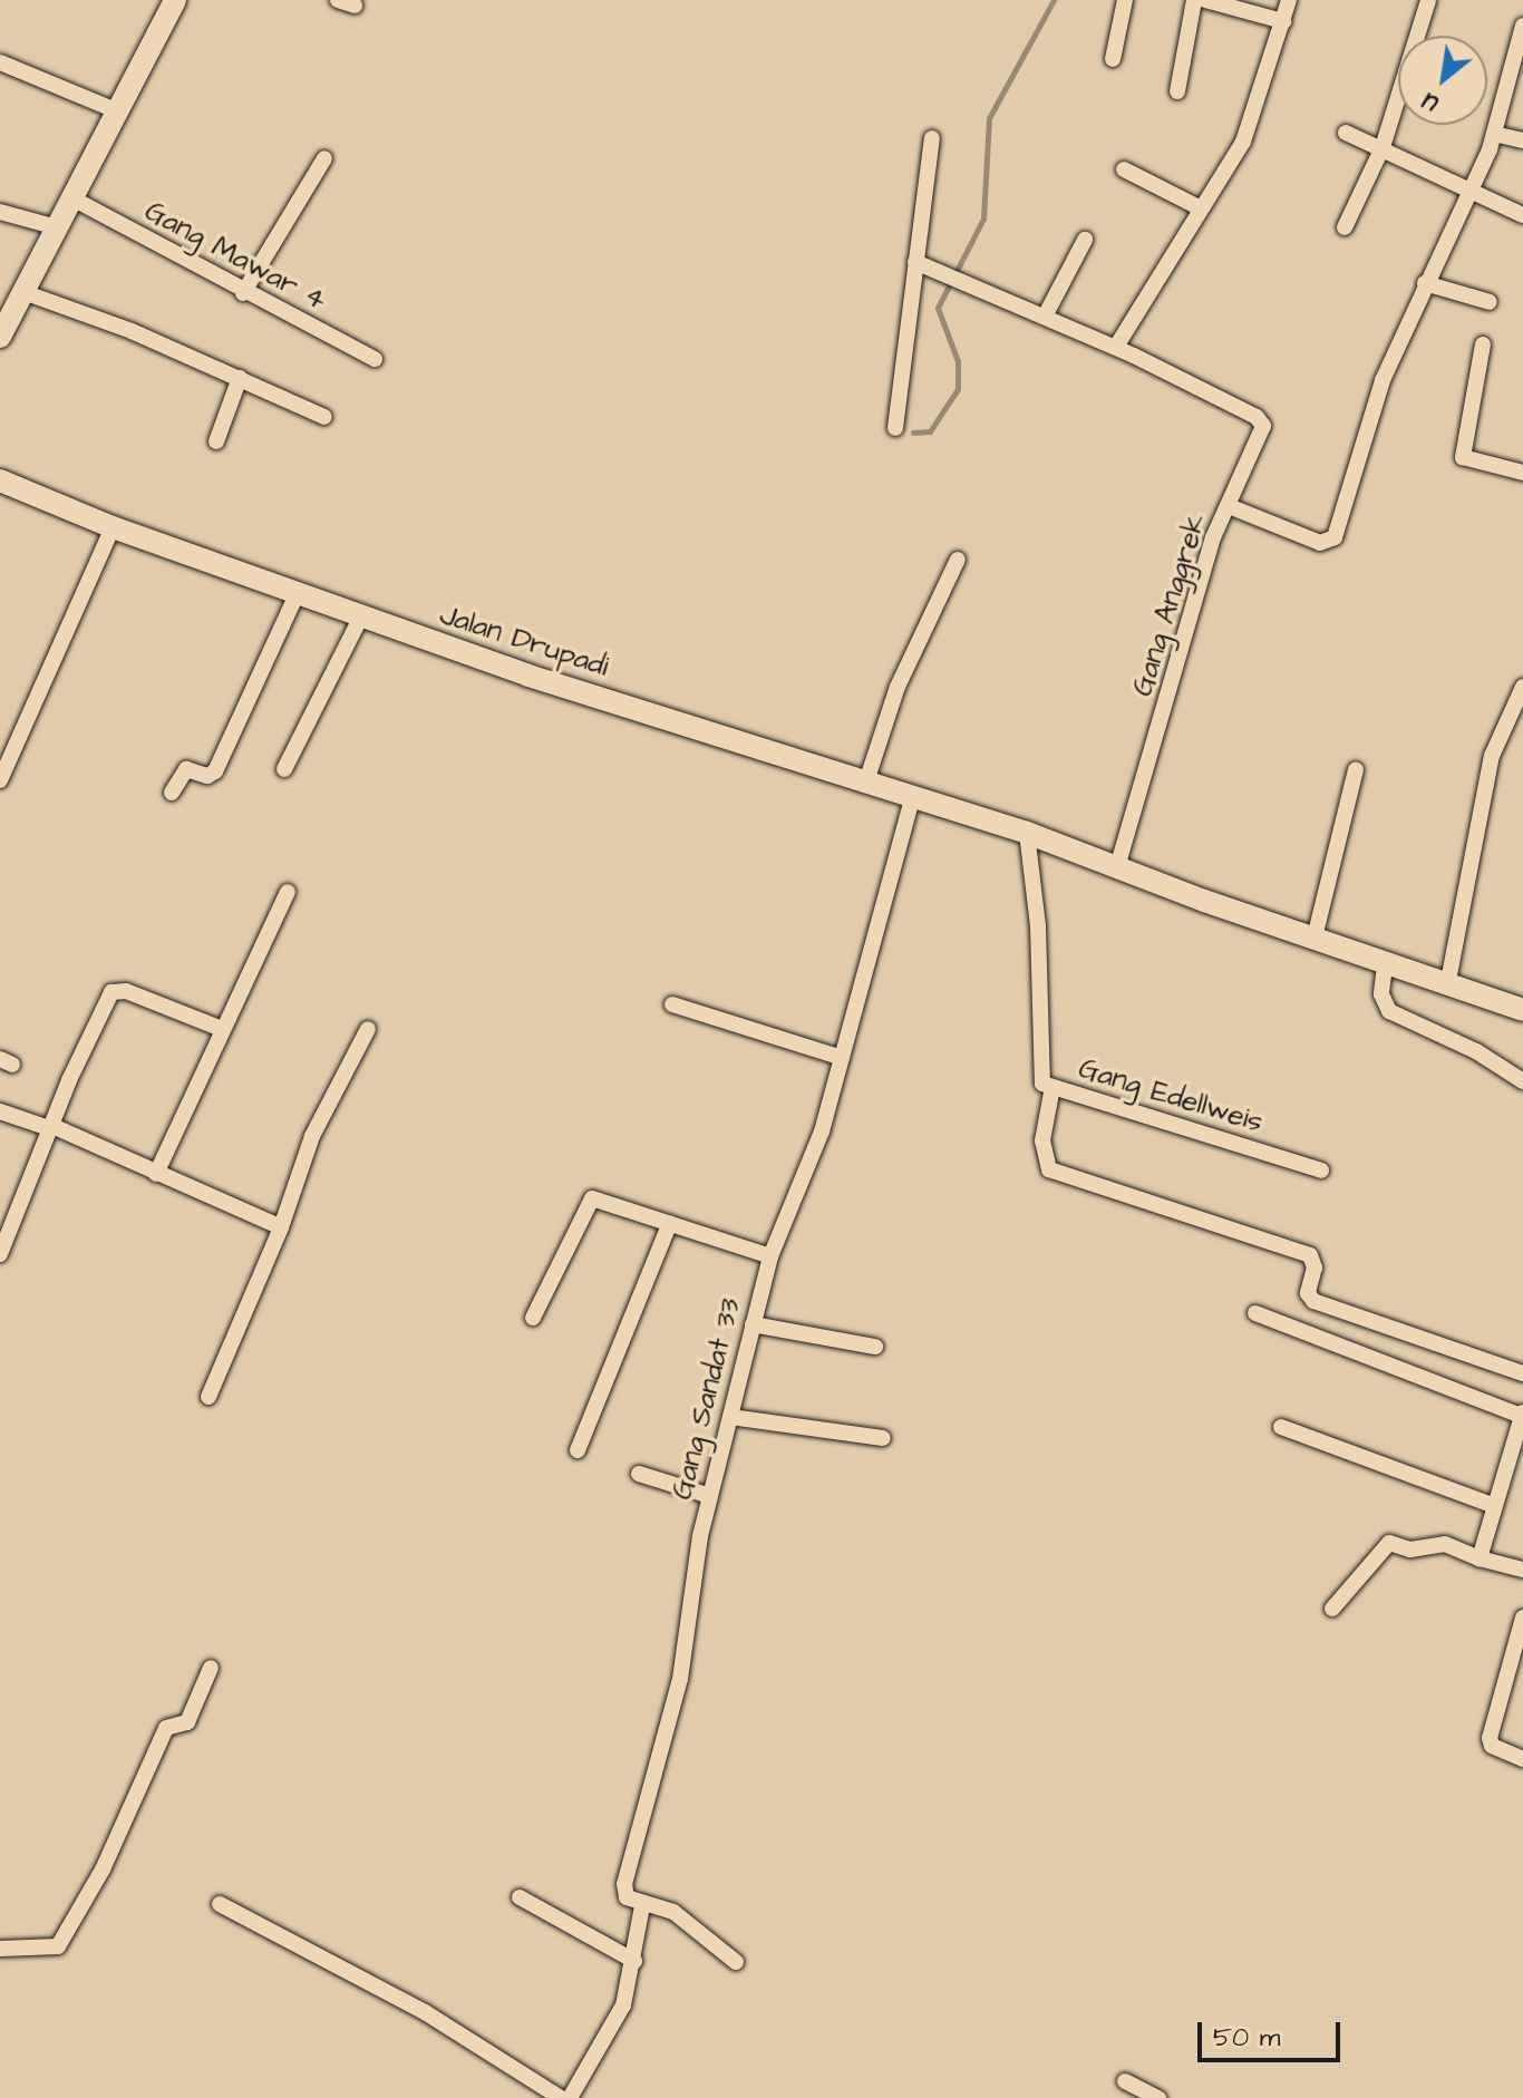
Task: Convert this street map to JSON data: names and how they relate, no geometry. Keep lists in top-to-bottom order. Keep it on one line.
{"streets":{"street":["Gang Mawar 4","Gang Anggrek","Jalan Drupadi","Gang Edellweis","Gang Sandat 33"]},"crossings":[["Gang Anggrek","Jalan Drupadi"],["Jalan Drupadi","Gang Edellweis"],["Jalan Drupadi","Gang Sandat 33"]],"scale_bar":"50 m","north":"bottom left"}
